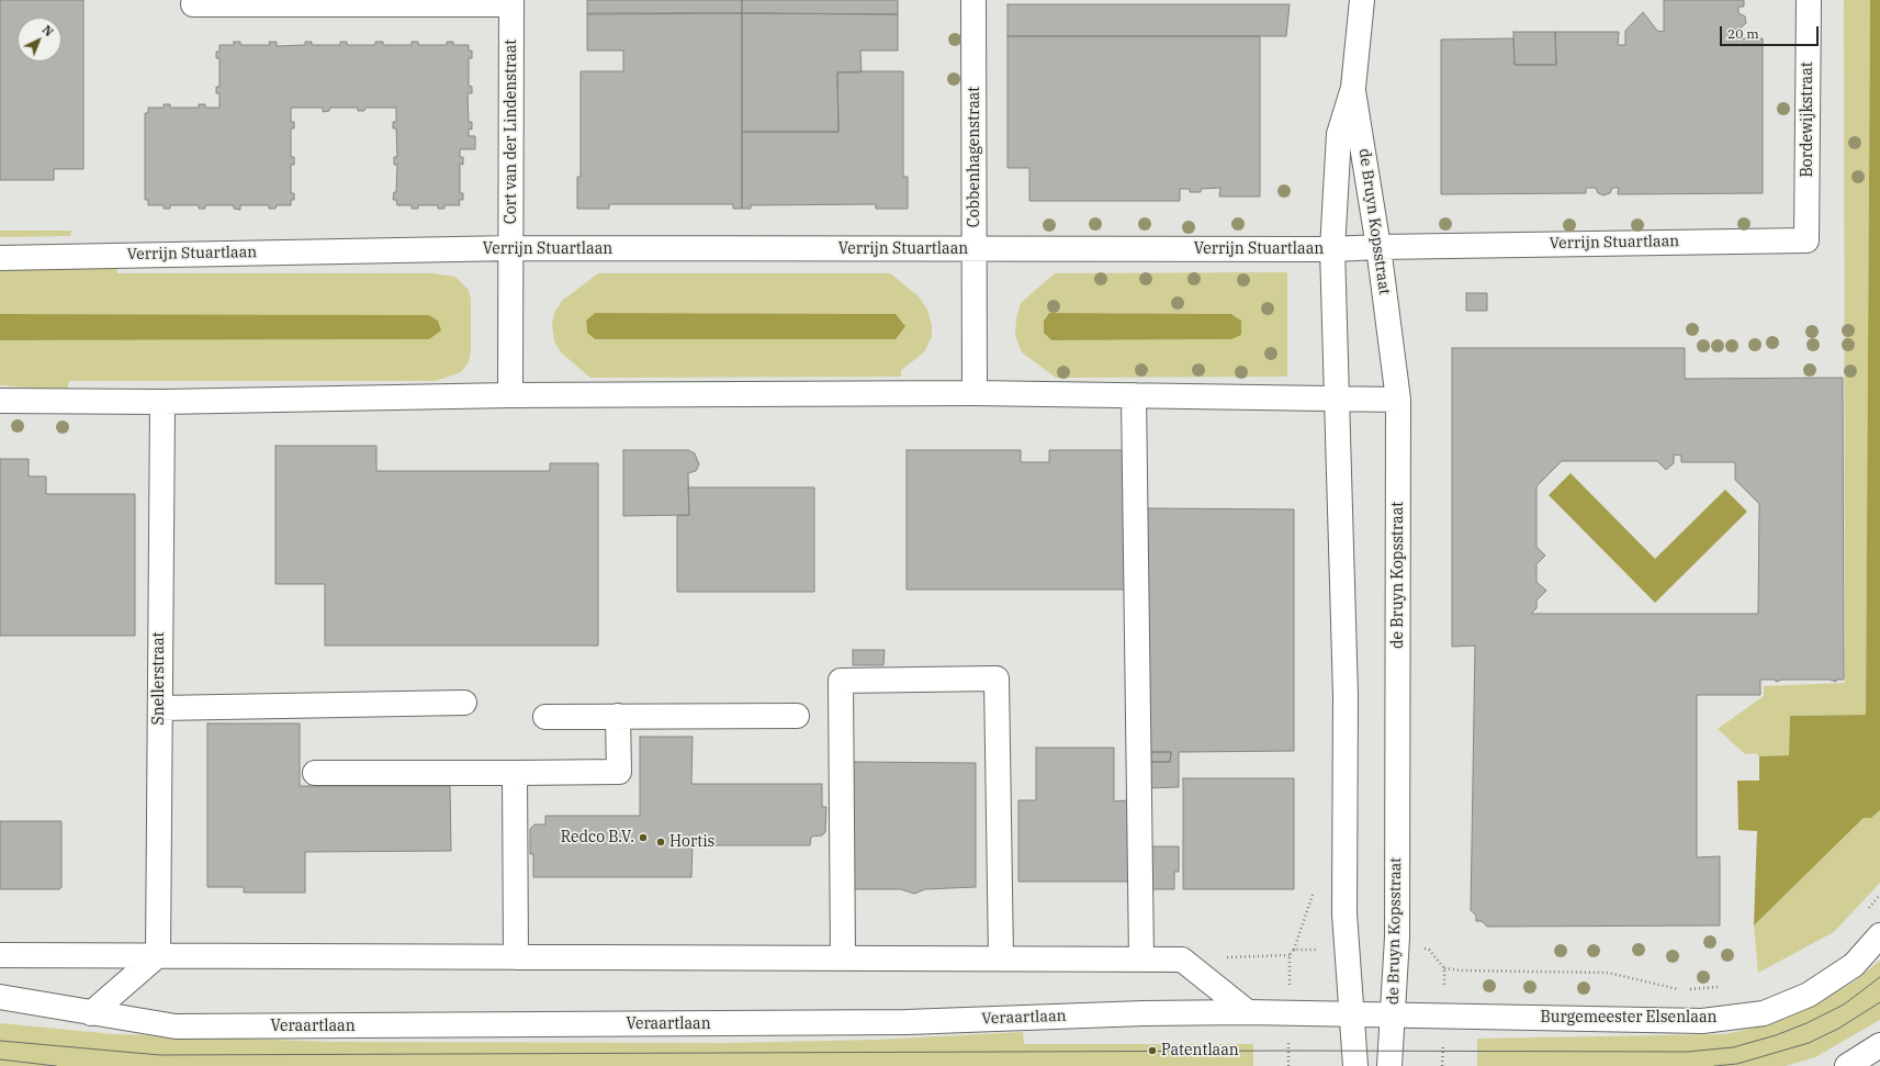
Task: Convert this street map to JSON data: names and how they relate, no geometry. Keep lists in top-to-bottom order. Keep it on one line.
{"streets":{"street":["Bordewijkstraat","Cort van der Lindenstraat","Cobbenhagenstraat","de Bruyn Kopsstraat","Verrijn Stuartlaan","Snellerstraat","Veraartlaan","Burgemeester Elsenlaan"]},"crossings":[["Bordewijkstraat","Verrijn Stuartlaan"],["Cort van der Lindenstraat","Verrijn Stuartlaan"],["Cobbenhagenstraat","Verrijn Stuartlaan"],["de Bruyn Kopsstraat","Verrijn Stuartlaan"],["de Bruyn Kopsstraat","Veraartlaan"],["de Bruyn Kopsstraat","Burgemeester Elsenlaan"],["Veraartlaan","Burgemeester Elsenlaan"]],"places":["Redco B.V.","Hortis","Patentlaan"],"scale_bar":"20 m","north":"top right"}
